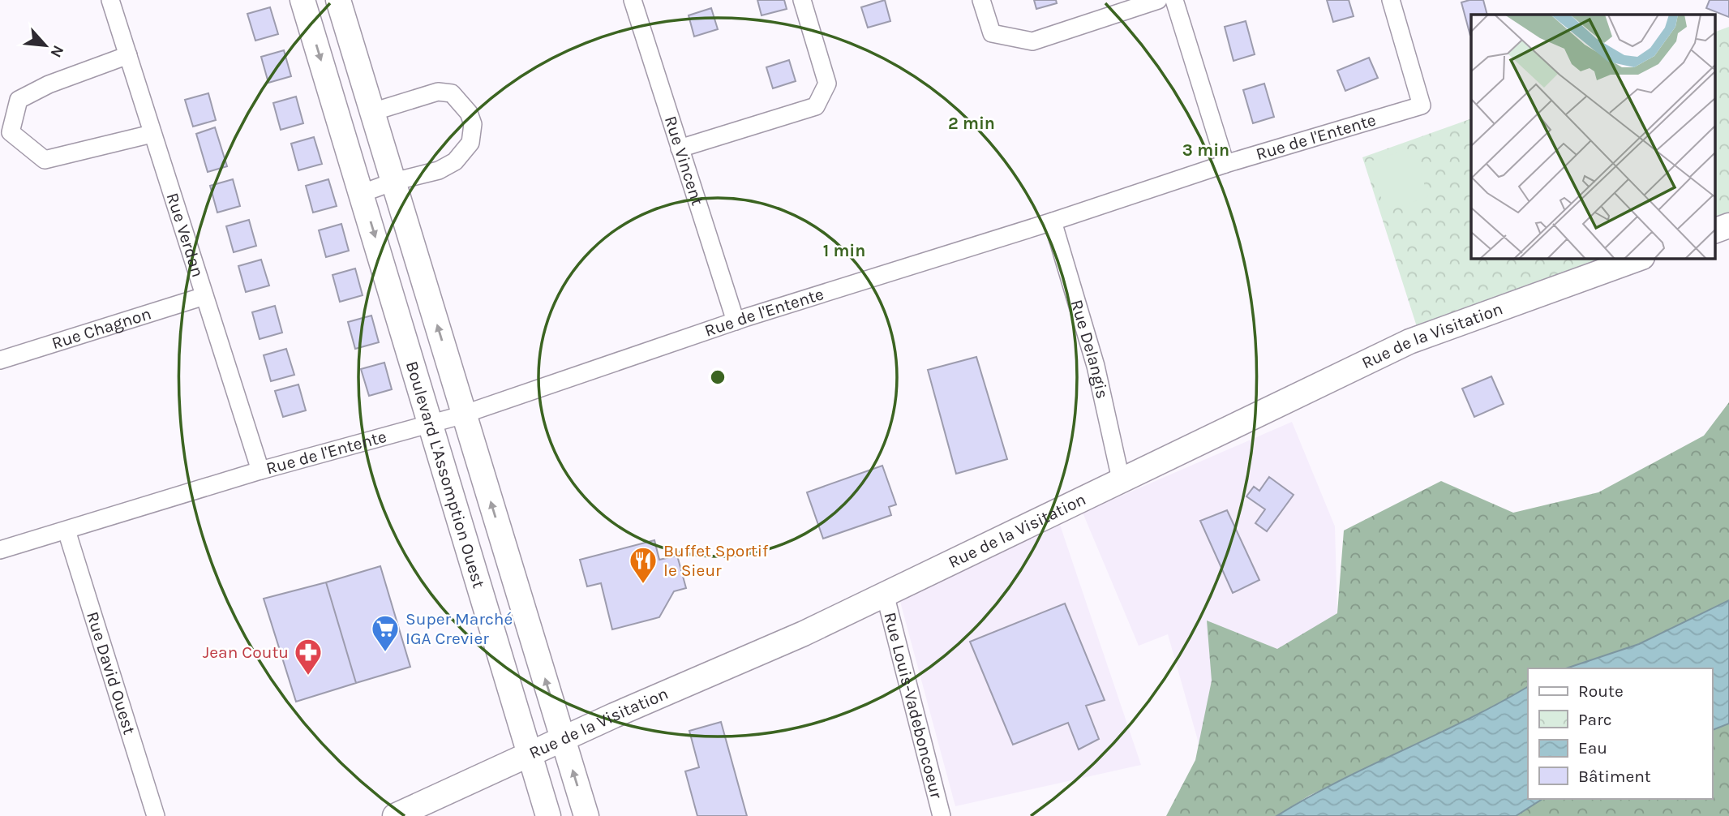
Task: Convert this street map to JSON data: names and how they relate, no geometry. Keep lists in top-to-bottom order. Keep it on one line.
{"streets":{"street":["Rue de l'Entente","Rue Vincent","Rue Verdan","Rue Chagnon","Rue de la Visitation","Rue Delangis","Boulevard L'Assomption Ouest","Rue David Ouest","Rue Louis-Vadeboncoeur"]},"crossings":[["Rue de l'Entente","Rue Vincent"],["Rue de l'Entente","Rue Verdan"],["Rue de l'Entente","Rue Delangis"],["Rue de l'Entente","Boulevard L'Assomption Ouest"],["Rue de l'Entente","Rue David Ouest"],["Rue Verdan","Rue Chagnon"],["Rue de la Visitation","Rue Delangis"],["Rue de la Visitation","Boulevard L'Assomption Ouest"],["Rue de la Visitation","Rue Louis-Vadeboncoeur"]],"places":{"restaurant":["Buffet Sportif le Sieur"],"supermarket":["Super Marché IGA Crevier"],"pharmacy":["Jean Coutu"]},"legend":["Route","Parc","Eau","Bâtiment"],"north":"bottom right","rings":["2 min","3 min","1 min"]}
